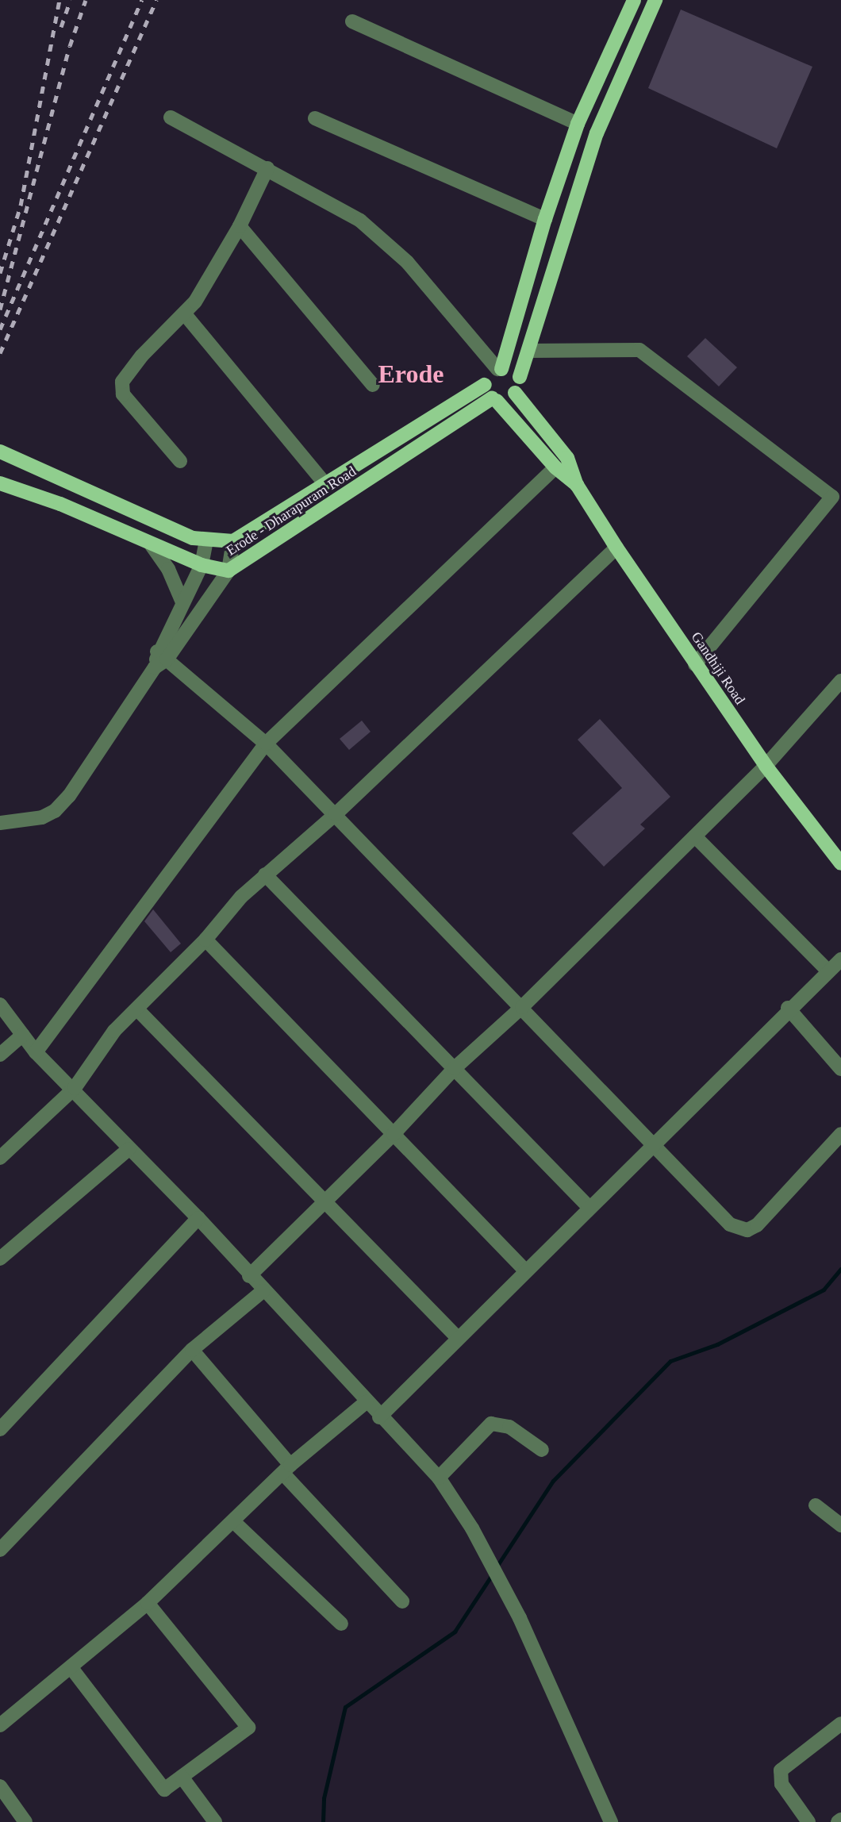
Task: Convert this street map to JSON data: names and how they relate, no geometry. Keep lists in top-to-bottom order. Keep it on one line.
{"streets":{"main road":["Erode - Dharapuram Road","Gandhiji Road"]},"crossings":[["Erode - Dharapuram Road","Gandhiji Road"]],"districts":["Erode"]}
